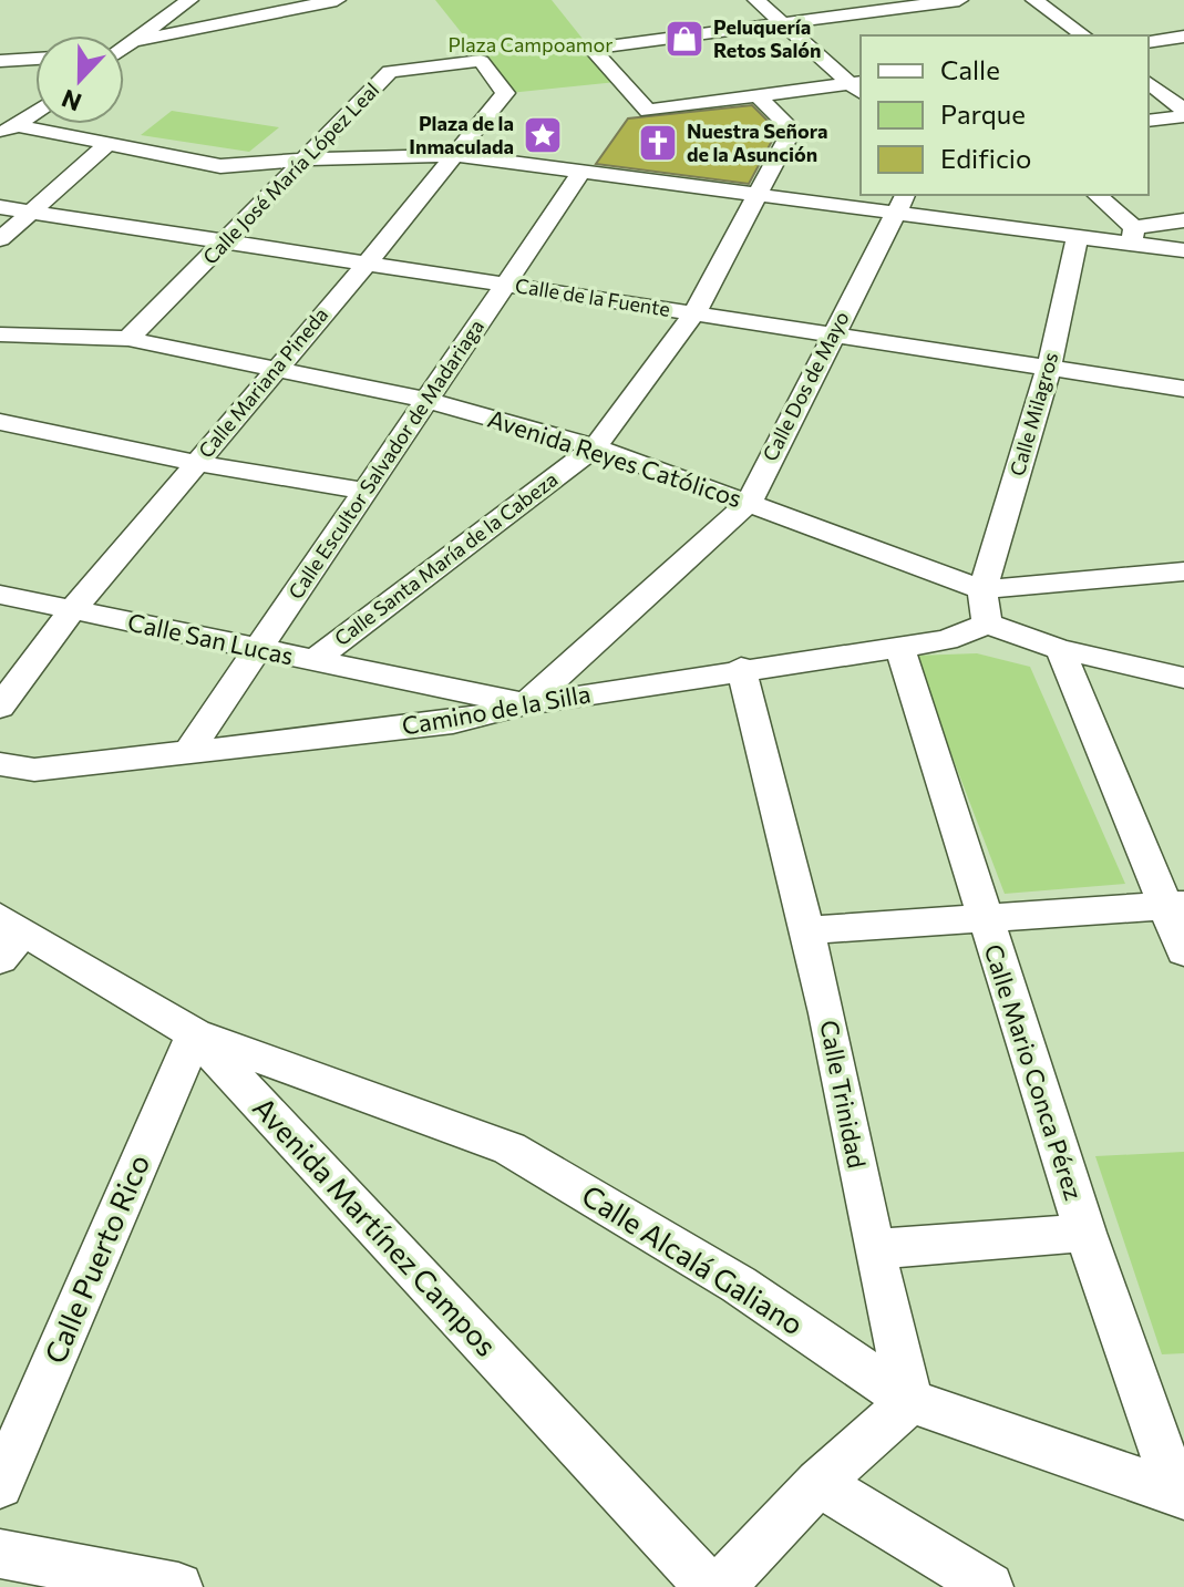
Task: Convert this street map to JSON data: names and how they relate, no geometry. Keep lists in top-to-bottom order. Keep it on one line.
{"streets":{"street":["Calle José María López Leal","Calle de la Fuente","Calle Mariana Pineda","Calle Dos de Mayo","Calle Milagros","Avenida Reyes Católicos","Calle Escultor Salvador de Madariaga","Calle Santa María de la Cabeza","Calle San Lucas","Camino de la Silla","Calle Mario Conca Pérez","Calle Trinidad","Avenida Martínez Campos","Calle Puerto Rico","Calle Alcalá Galiano"]},"crossings":[["Calle José María López Leal","Calle de la Fuente"],["Calle José María López Leal","Calle Mariana Pineda"],["Calle José María López Leal","Avenida Reyes Católicos"],["Calle de la Fuente","Calle Mariana Pineda"],["Calle de la Fuente","Calle Dos de Mayo"],["Calle de la Fuente","Calle Milagros"],["Calle de la Fuente","Calle Escultor Salvador de Madariaga"],["Calle de la Fuente","Calle Santa María de la Cabeza"],["Calle Mariana Pineda","Avenida Reyes Católicos"],["Calle Mariana Pineda","Calle San Lucas"],["Calle Dos de Mayo","Avenida Reyes Católicos"],["Calle Dos de Mayo","Calle San Lucas"],["Calle Dos de Mayo","Camino de la Silla"],["Calle Milagros","Avenida Reyes Católicos"],["Avenida Reyes Católicos","Calle Escultor Salvador de Madariaga"],["Avenida Reyes Católicos","Calle Santa María de la Cabeza"],["Calle Escultor Salvador de Madariaga","Calle San Lucas"],["Calle Escultor Salvador de Madariaga","Camino de la Silla"],["Calle Santa María de la Cabeza","Calle San Lucas"],["Calle San Lucas","Camino de la Silla"],["Camino de la Silla","Calle Mario Conca Pérez"],["Camino de la Silla","Calle Trinidad"],["Calle Mario Conca Pérez","Calle Alcalá Galiano"],["Calle Trinidad","Calle Alcalá Galiano"],["Avenida Martínez Campos","Calle Puerto Rico"],["Avenida Martínez Campos","Calle Alcalá Galiano"],["Calle Puerto Rico","Calle Alcalá Galiano"]],"parks":["Plaza Campoamor"],"places":{"shop":["Peluquería Retos Salón"],"place":["Plaza de la Inmaculada"],"church":["Nuestra Señora de la Asunción"]},"legend":["Calle","Parque","Edificio"],"north":"bottom"}
